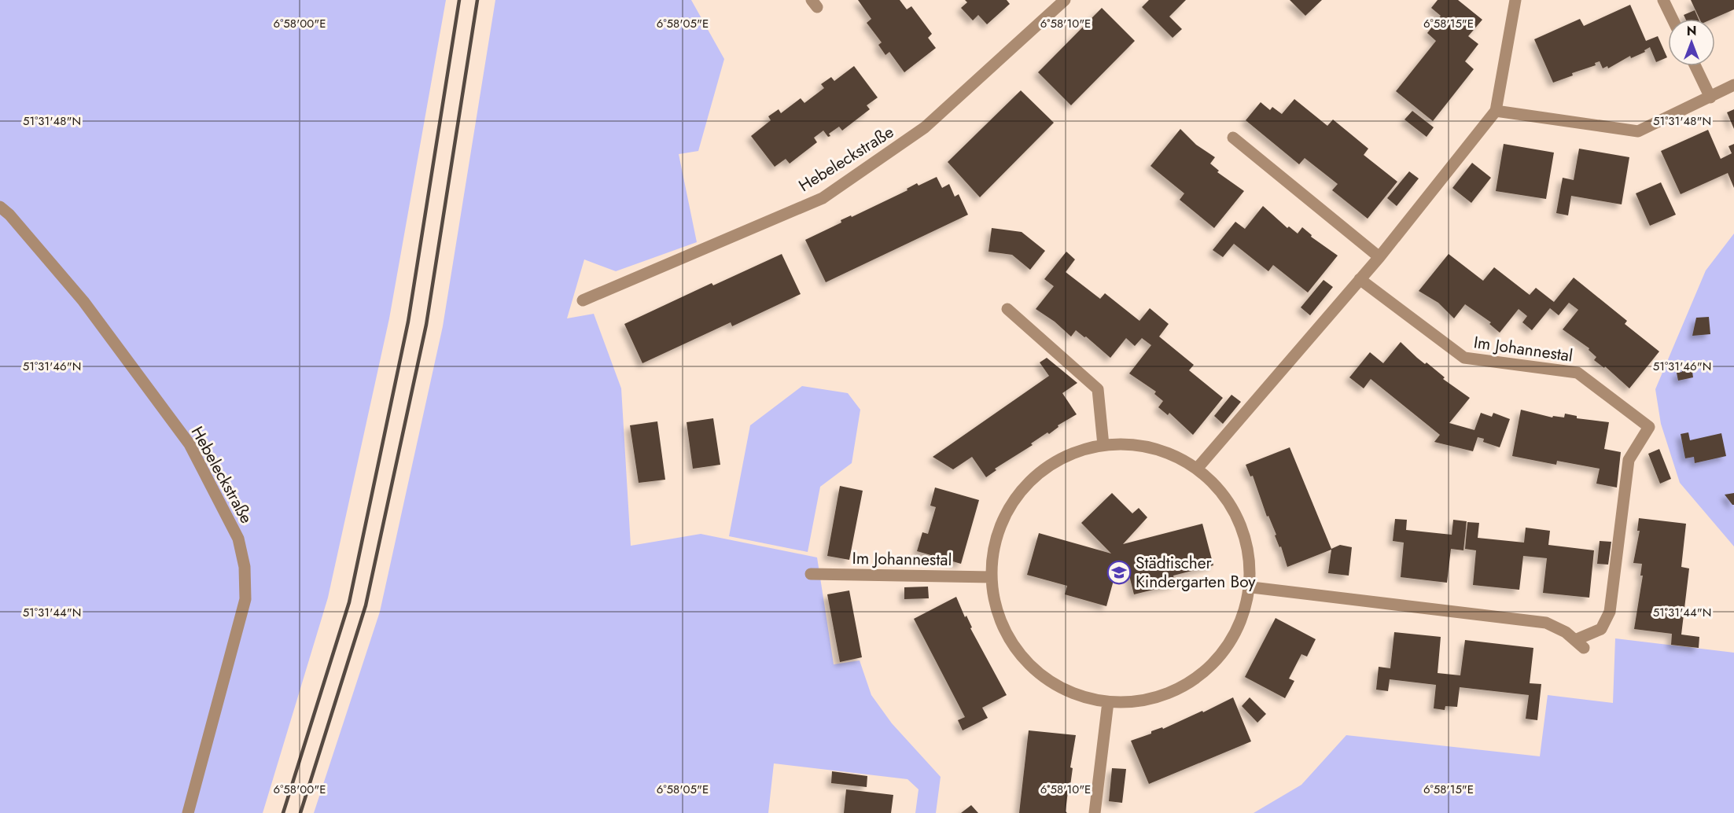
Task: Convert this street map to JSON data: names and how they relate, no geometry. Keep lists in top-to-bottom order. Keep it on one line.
{"streets":{"street":["Hebeleckstraße","Im Johannestal"]},"places":{"school or university":["Städtischer Kindergarten Boy"]},"north":"top","coordinates":["6°58'00\"E","6°58'05\"E","6°58'10\"E","6°58'15\"E","51°31'48\"N","51°31'46\"N","51°31'44\"N"]}
